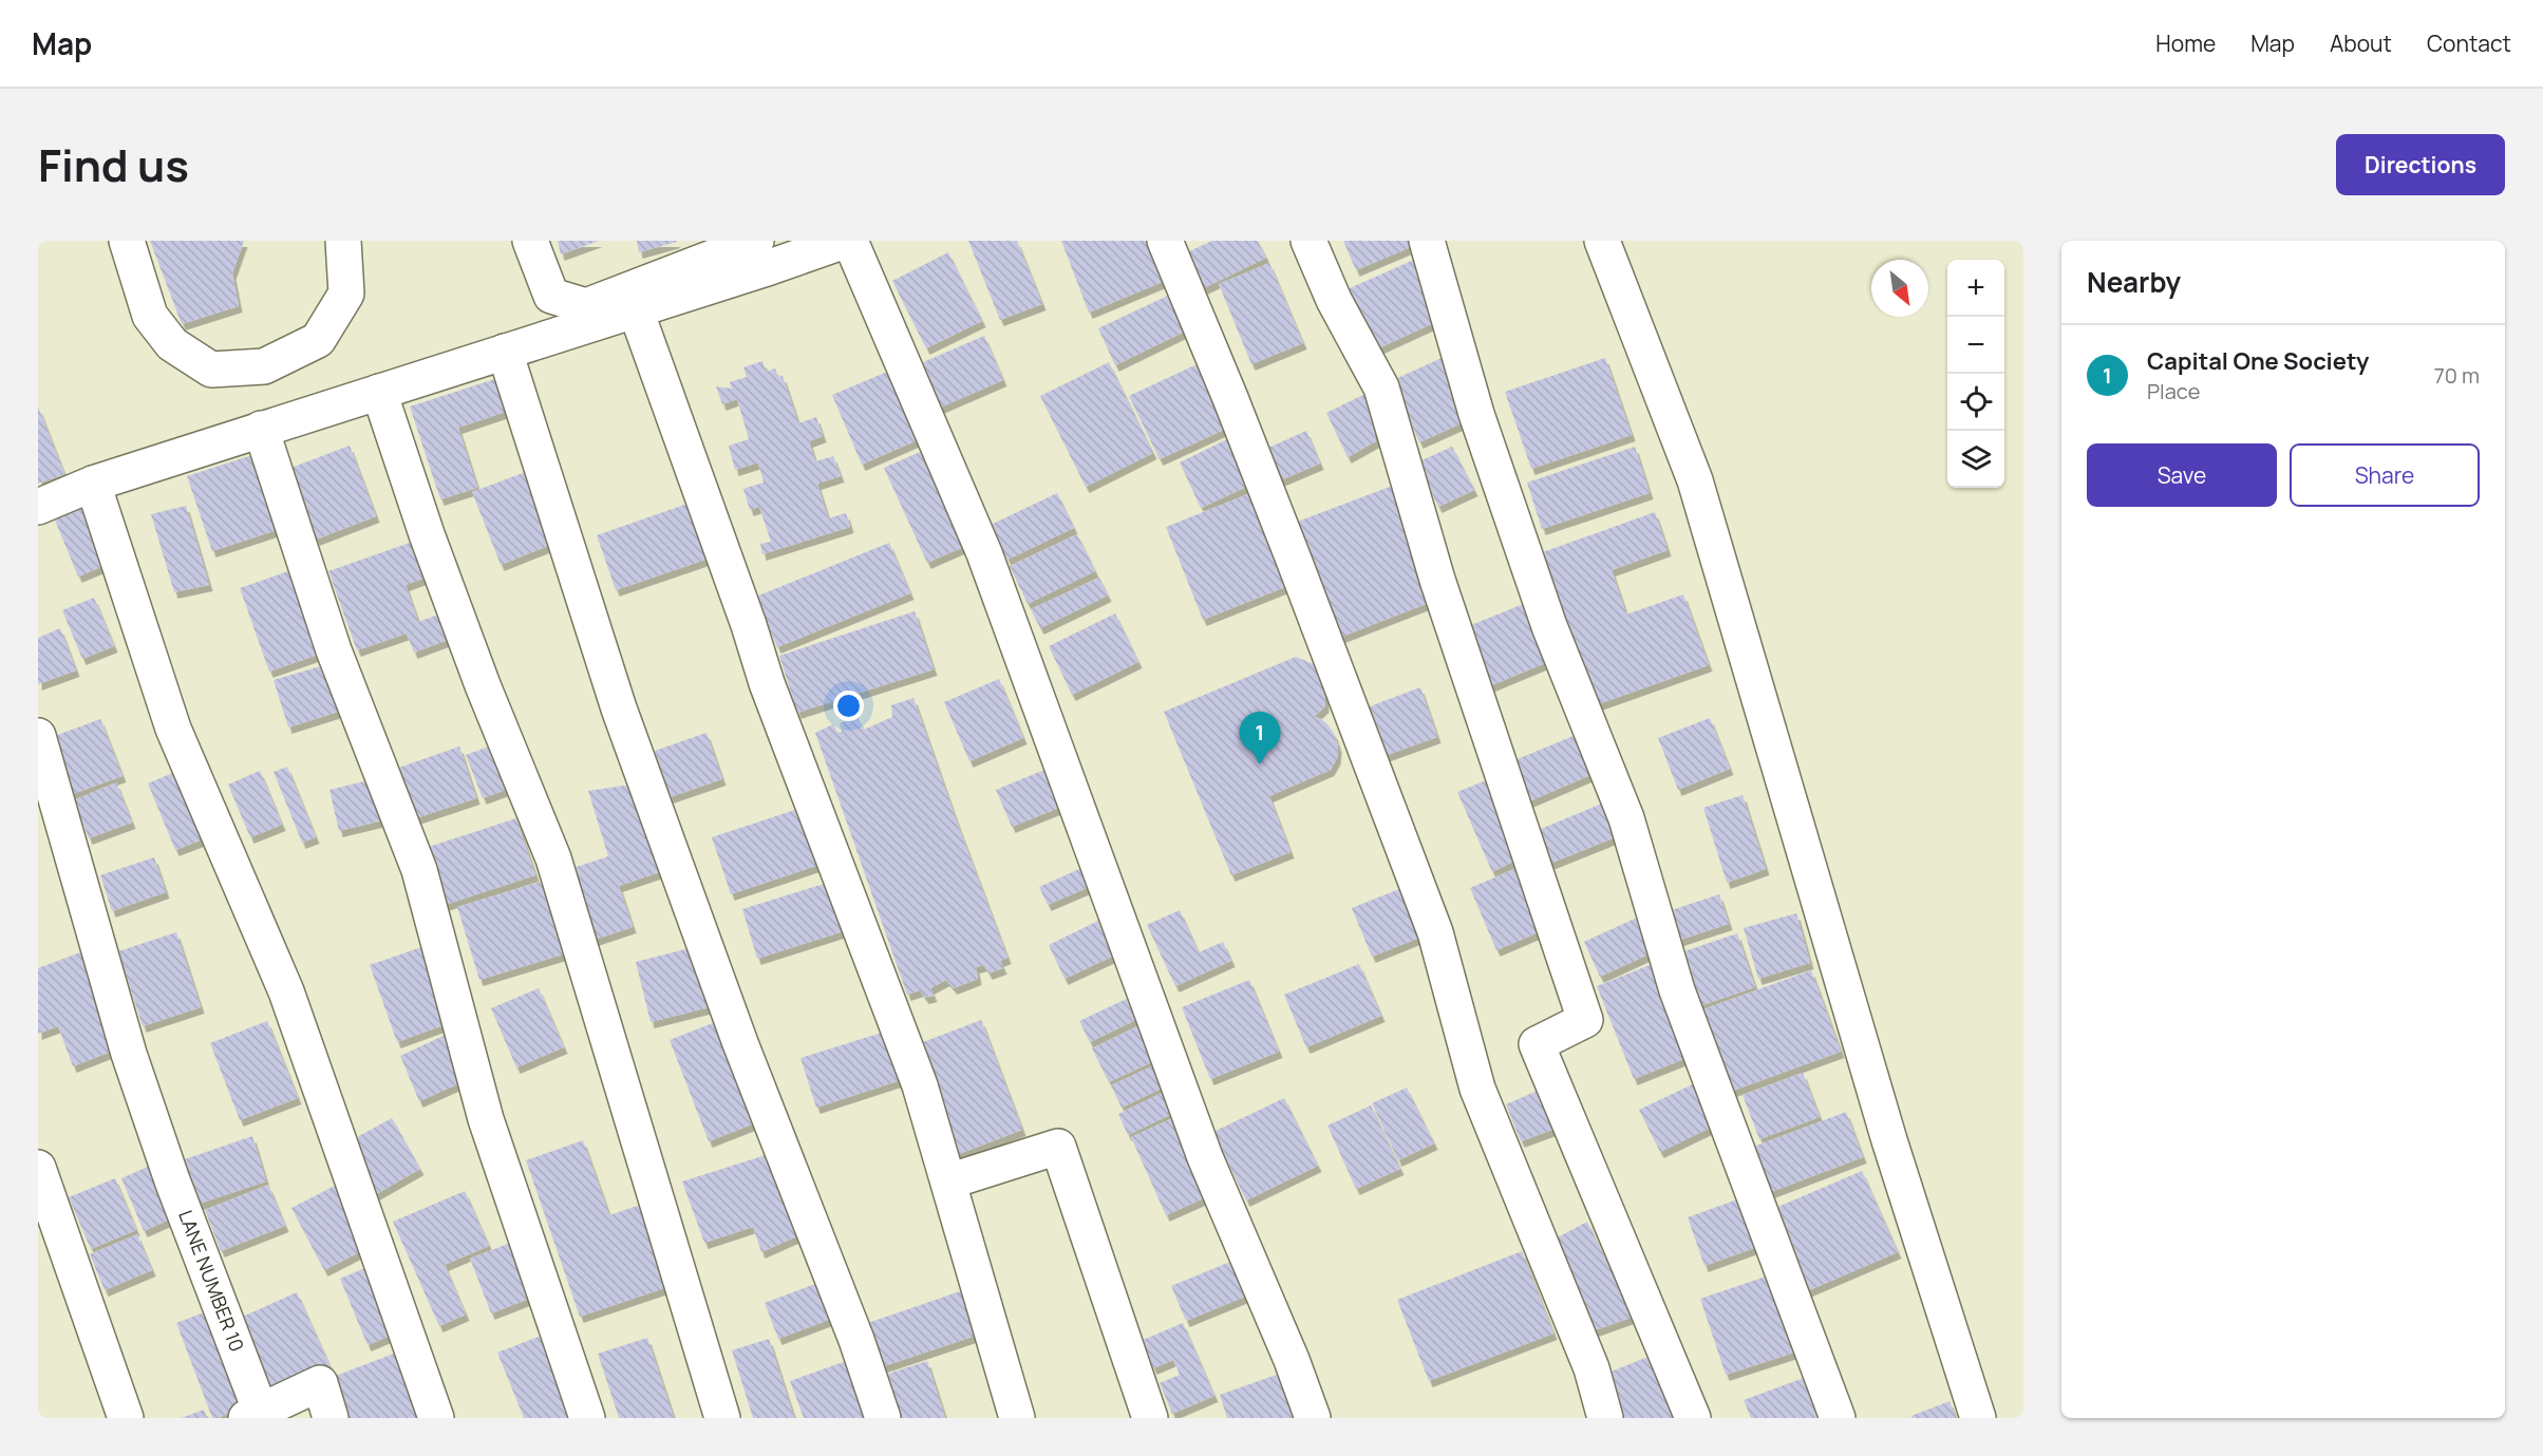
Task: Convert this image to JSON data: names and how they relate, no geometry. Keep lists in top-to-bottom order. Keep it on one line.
{"streets":{"street":["LANE NUMBER 10"]},"north":"bottom right","page":{"header":"Map","nav":["Home","Map","About","Contact"],"title":"Find us","buttons":["Directions",["Save","Share"]],"heading":"Nearby","map_buttons":["+","−"],"list":[{"mark":"1","name":"Capital One Society","note":"Place","value":"70 m"}],"pins":"1"}}
